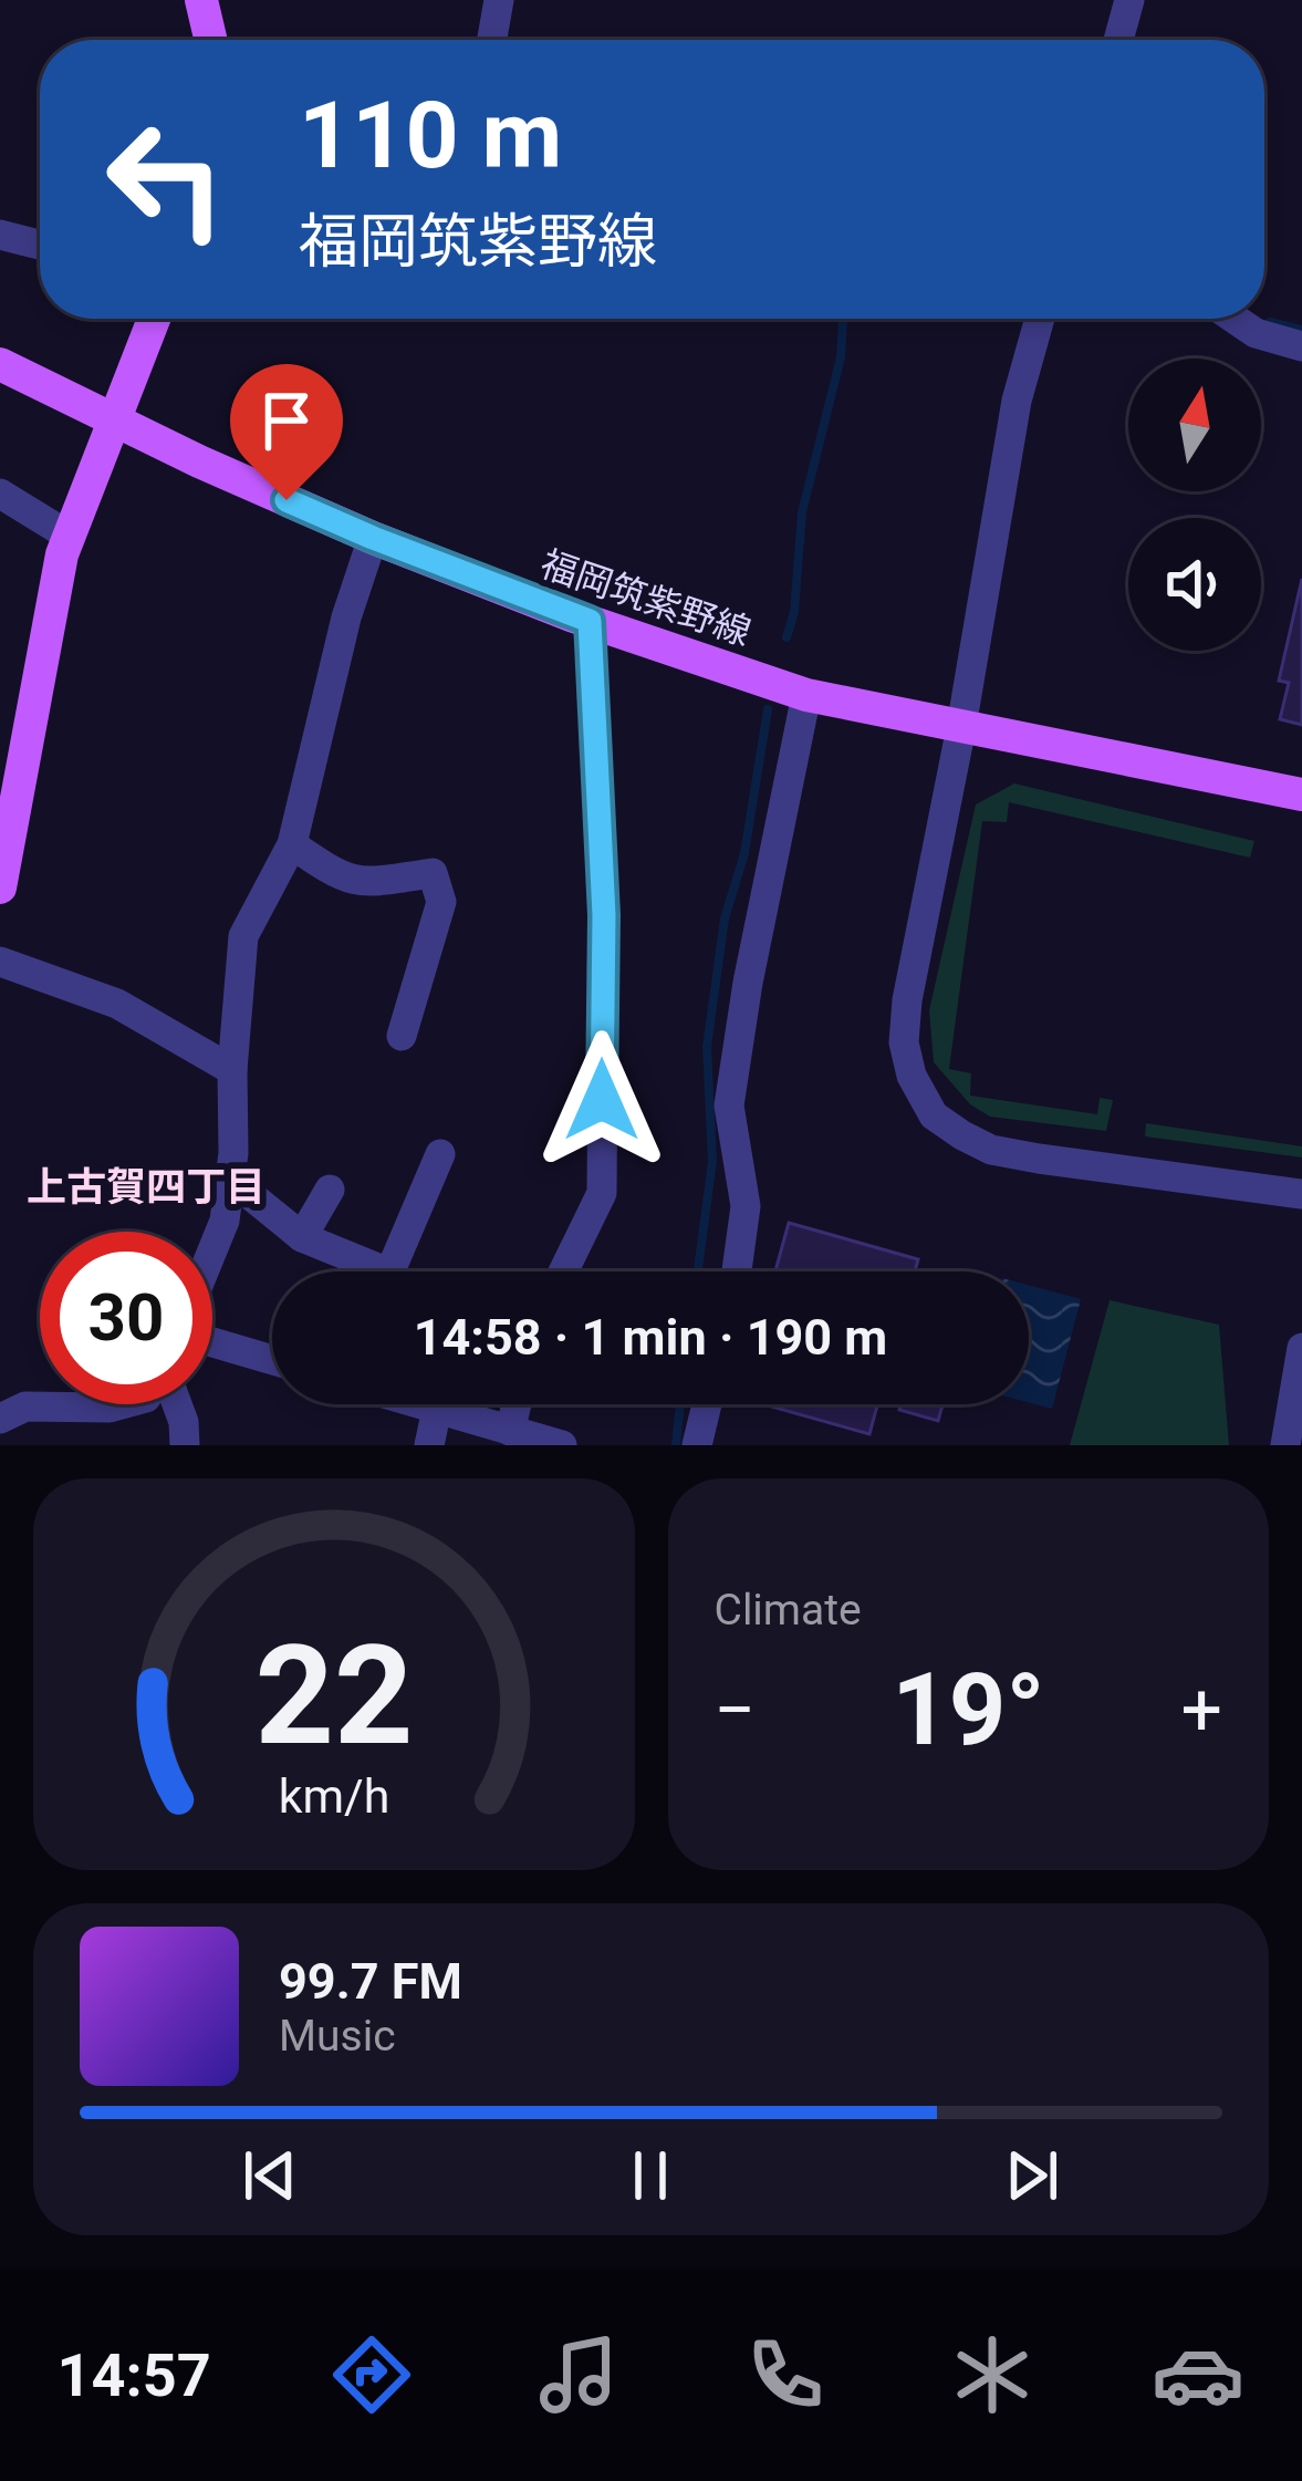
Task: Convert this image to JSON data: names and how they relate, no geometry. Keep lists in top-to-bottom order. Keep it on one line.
{"streets":{"main road":["福岡筑紫野線"]},"districts":["上古賀四丁目"],"north":"top","page":{"turn":["110 m","福岡筑紫野線"],"limit":"30","trip":"14:58 · 1 min · 190 m","tile":"Climate","heat":["−","19°","+"],"song":["99.7 FM","Music"],"tabs":"14:57","gauge":["22","km/h"]}}
